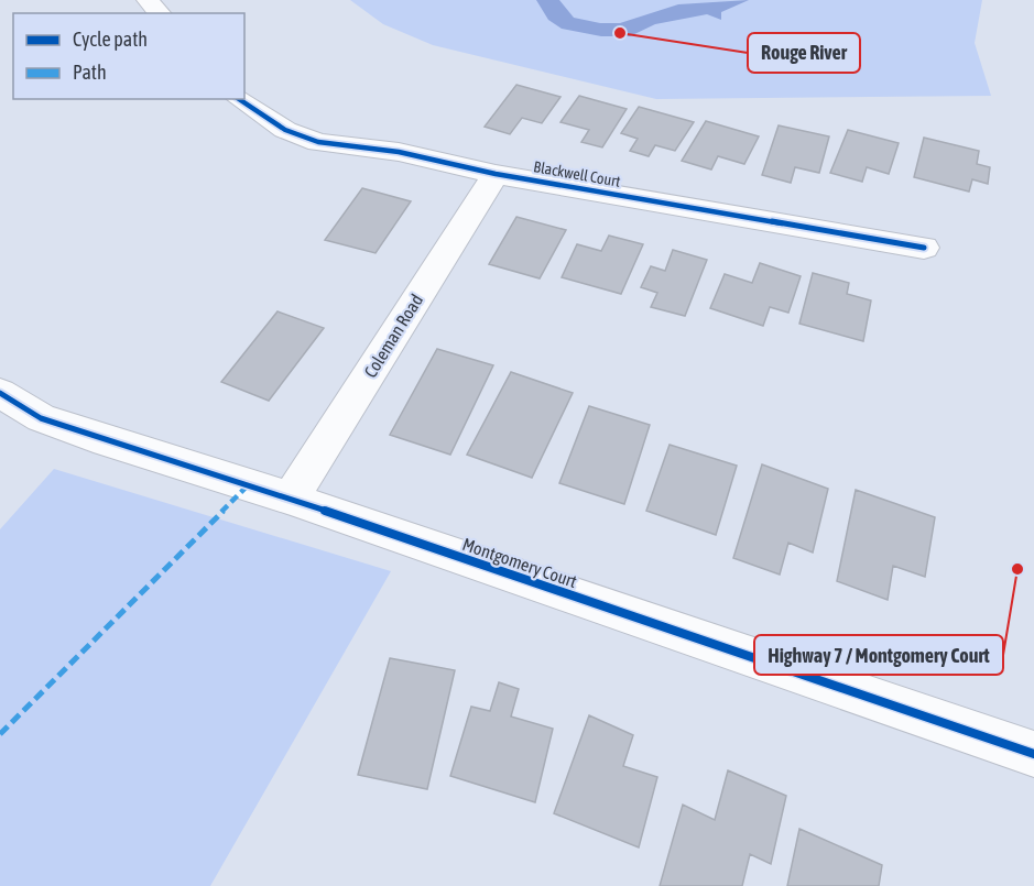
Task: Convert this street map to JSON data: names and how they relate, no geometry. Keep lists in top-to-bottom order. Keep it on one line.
{"streets":{"street":["Blackwell Court","Coleman Road","Montgomery Court"]},"crossings":[["Blackwell Court","Coleman Road"],["Coleman Road","Montgomery Court"]],"places":["Rouge River","Highway 7 / Montgomery Court"],"legend":["Cycle path","Path"]}
